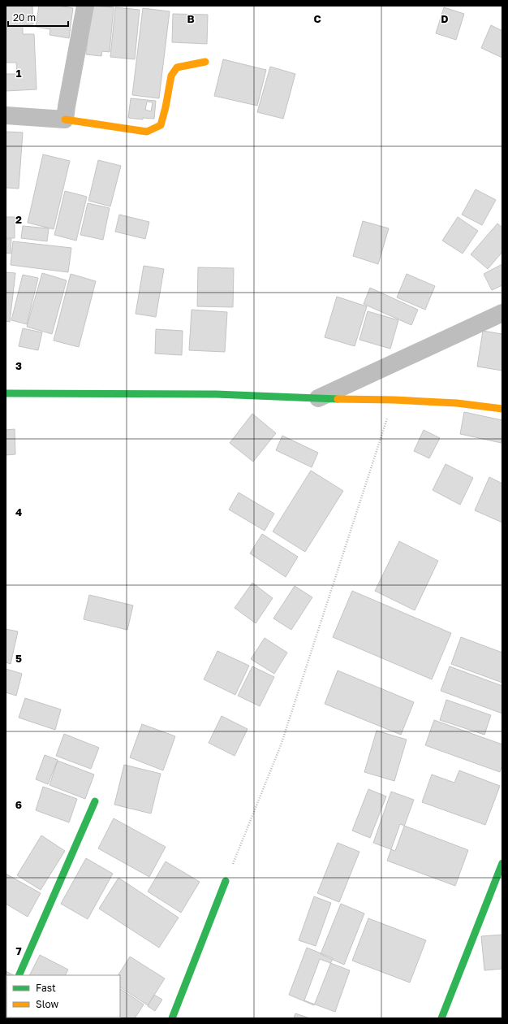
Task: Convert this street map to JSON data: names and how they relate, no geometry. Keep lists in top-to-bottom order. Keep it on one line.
{"legend":["Fast","Slow"],"scale_bar":"20 m","grid":{"columns":["B","C","D"],"rows":["1","2","3","4","5","6","7"]}}
